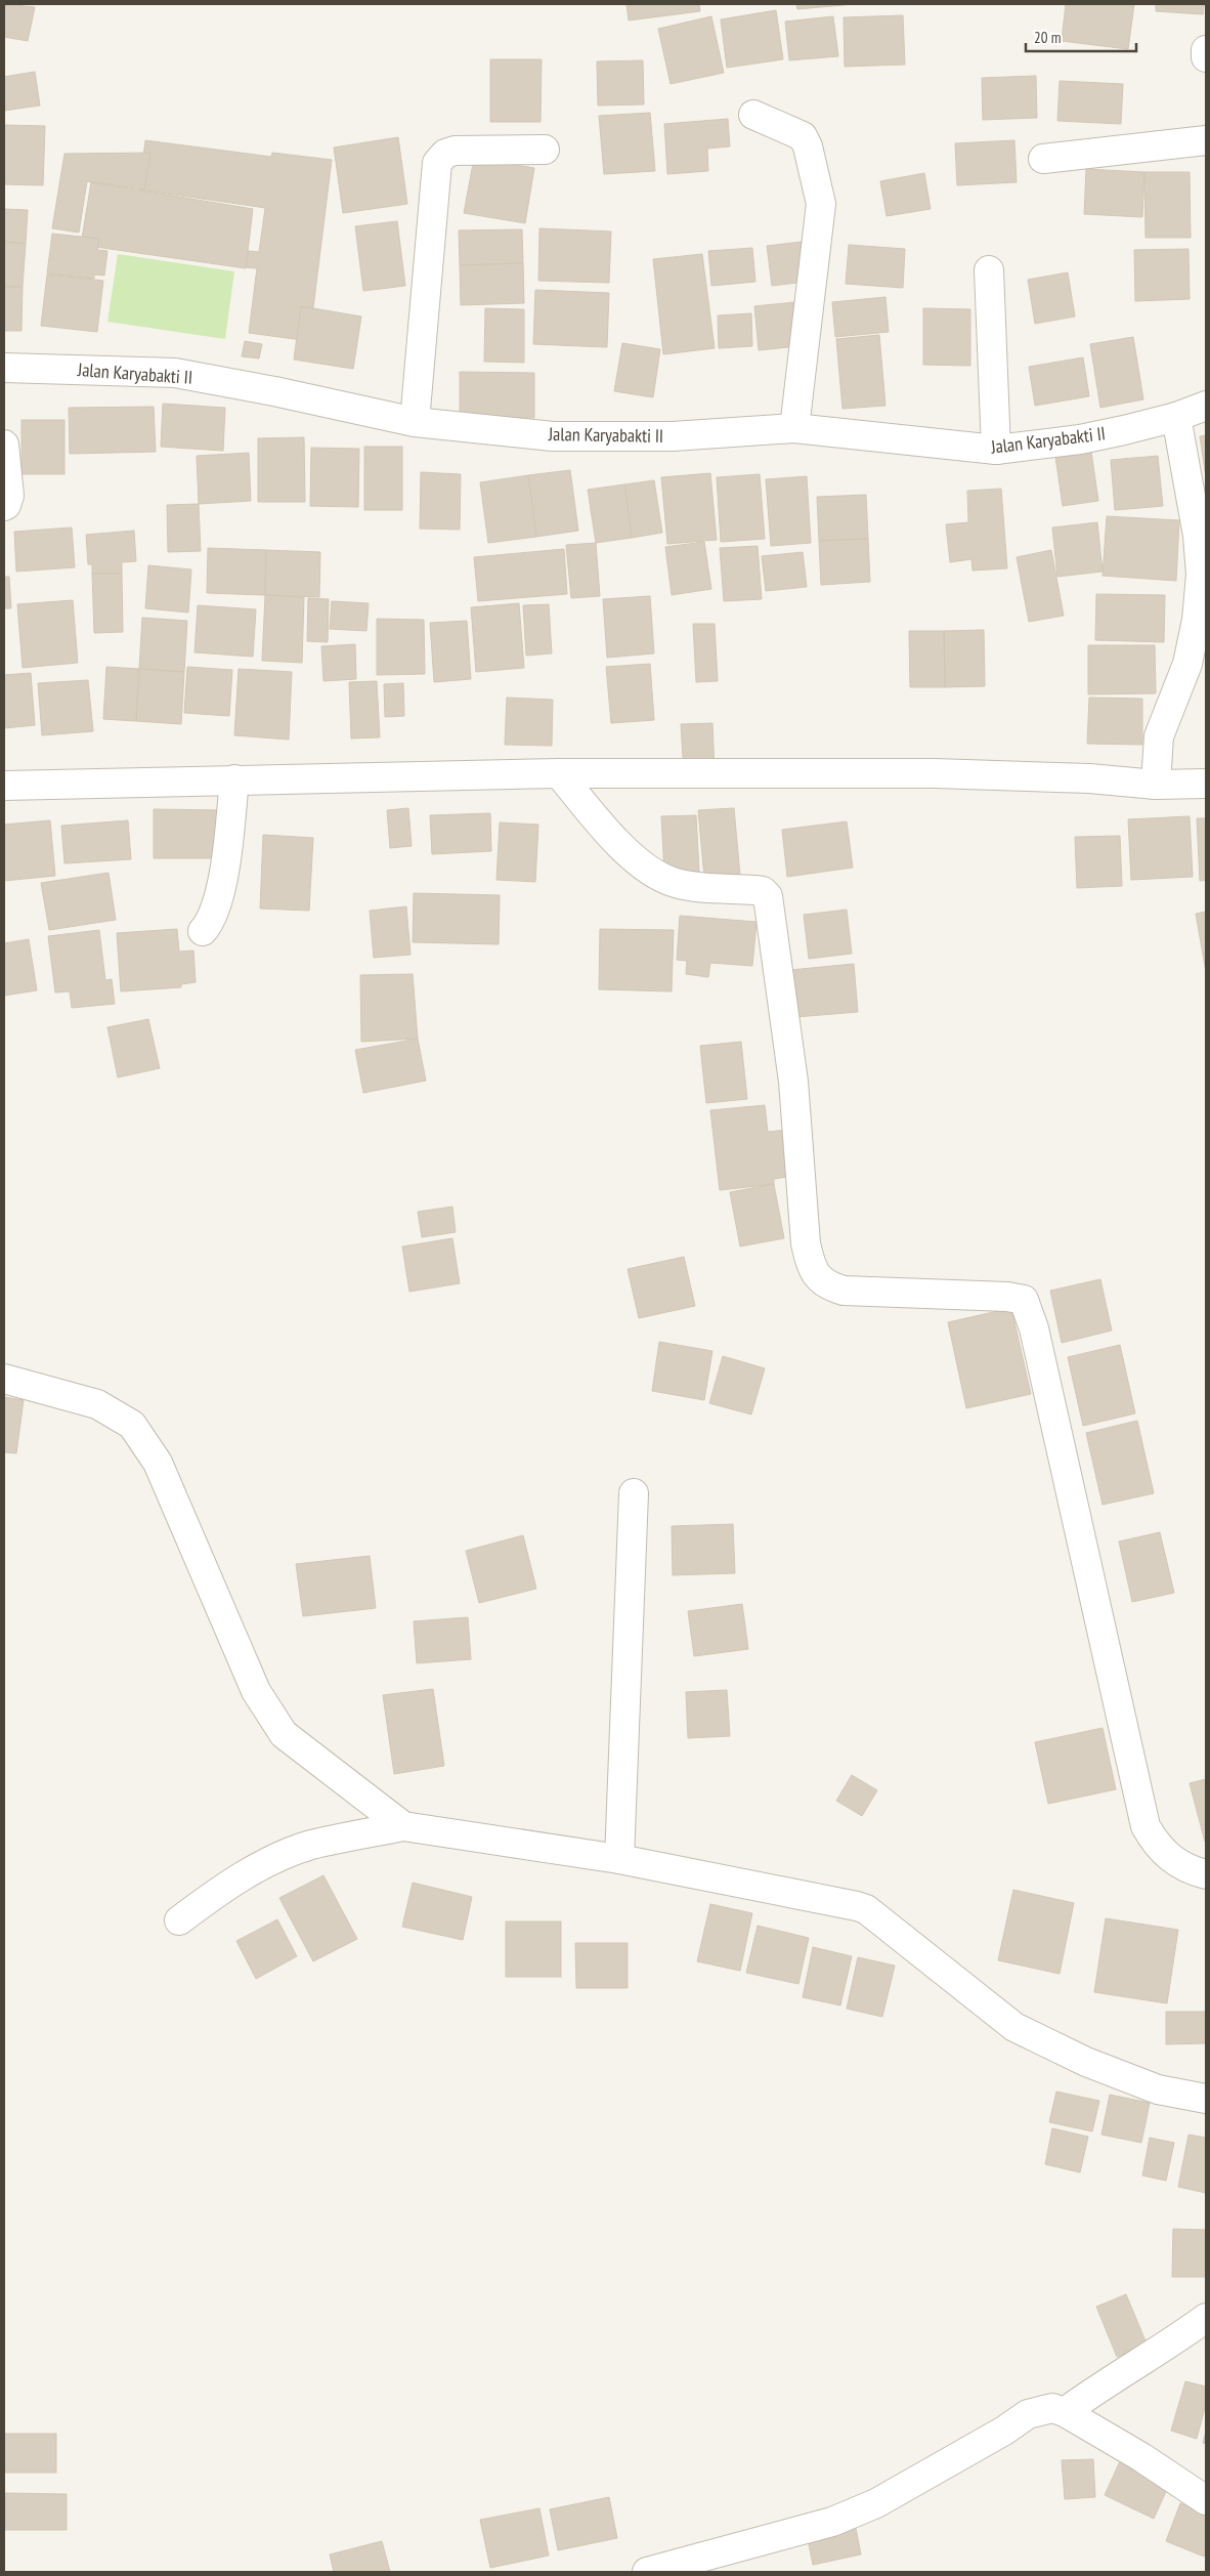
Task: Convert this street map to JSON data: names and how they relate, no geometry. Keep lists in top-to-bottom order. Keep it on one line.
{"streets":{"street":["Jalan Karyabakti II"]},"scale_bar":"20 m"}
